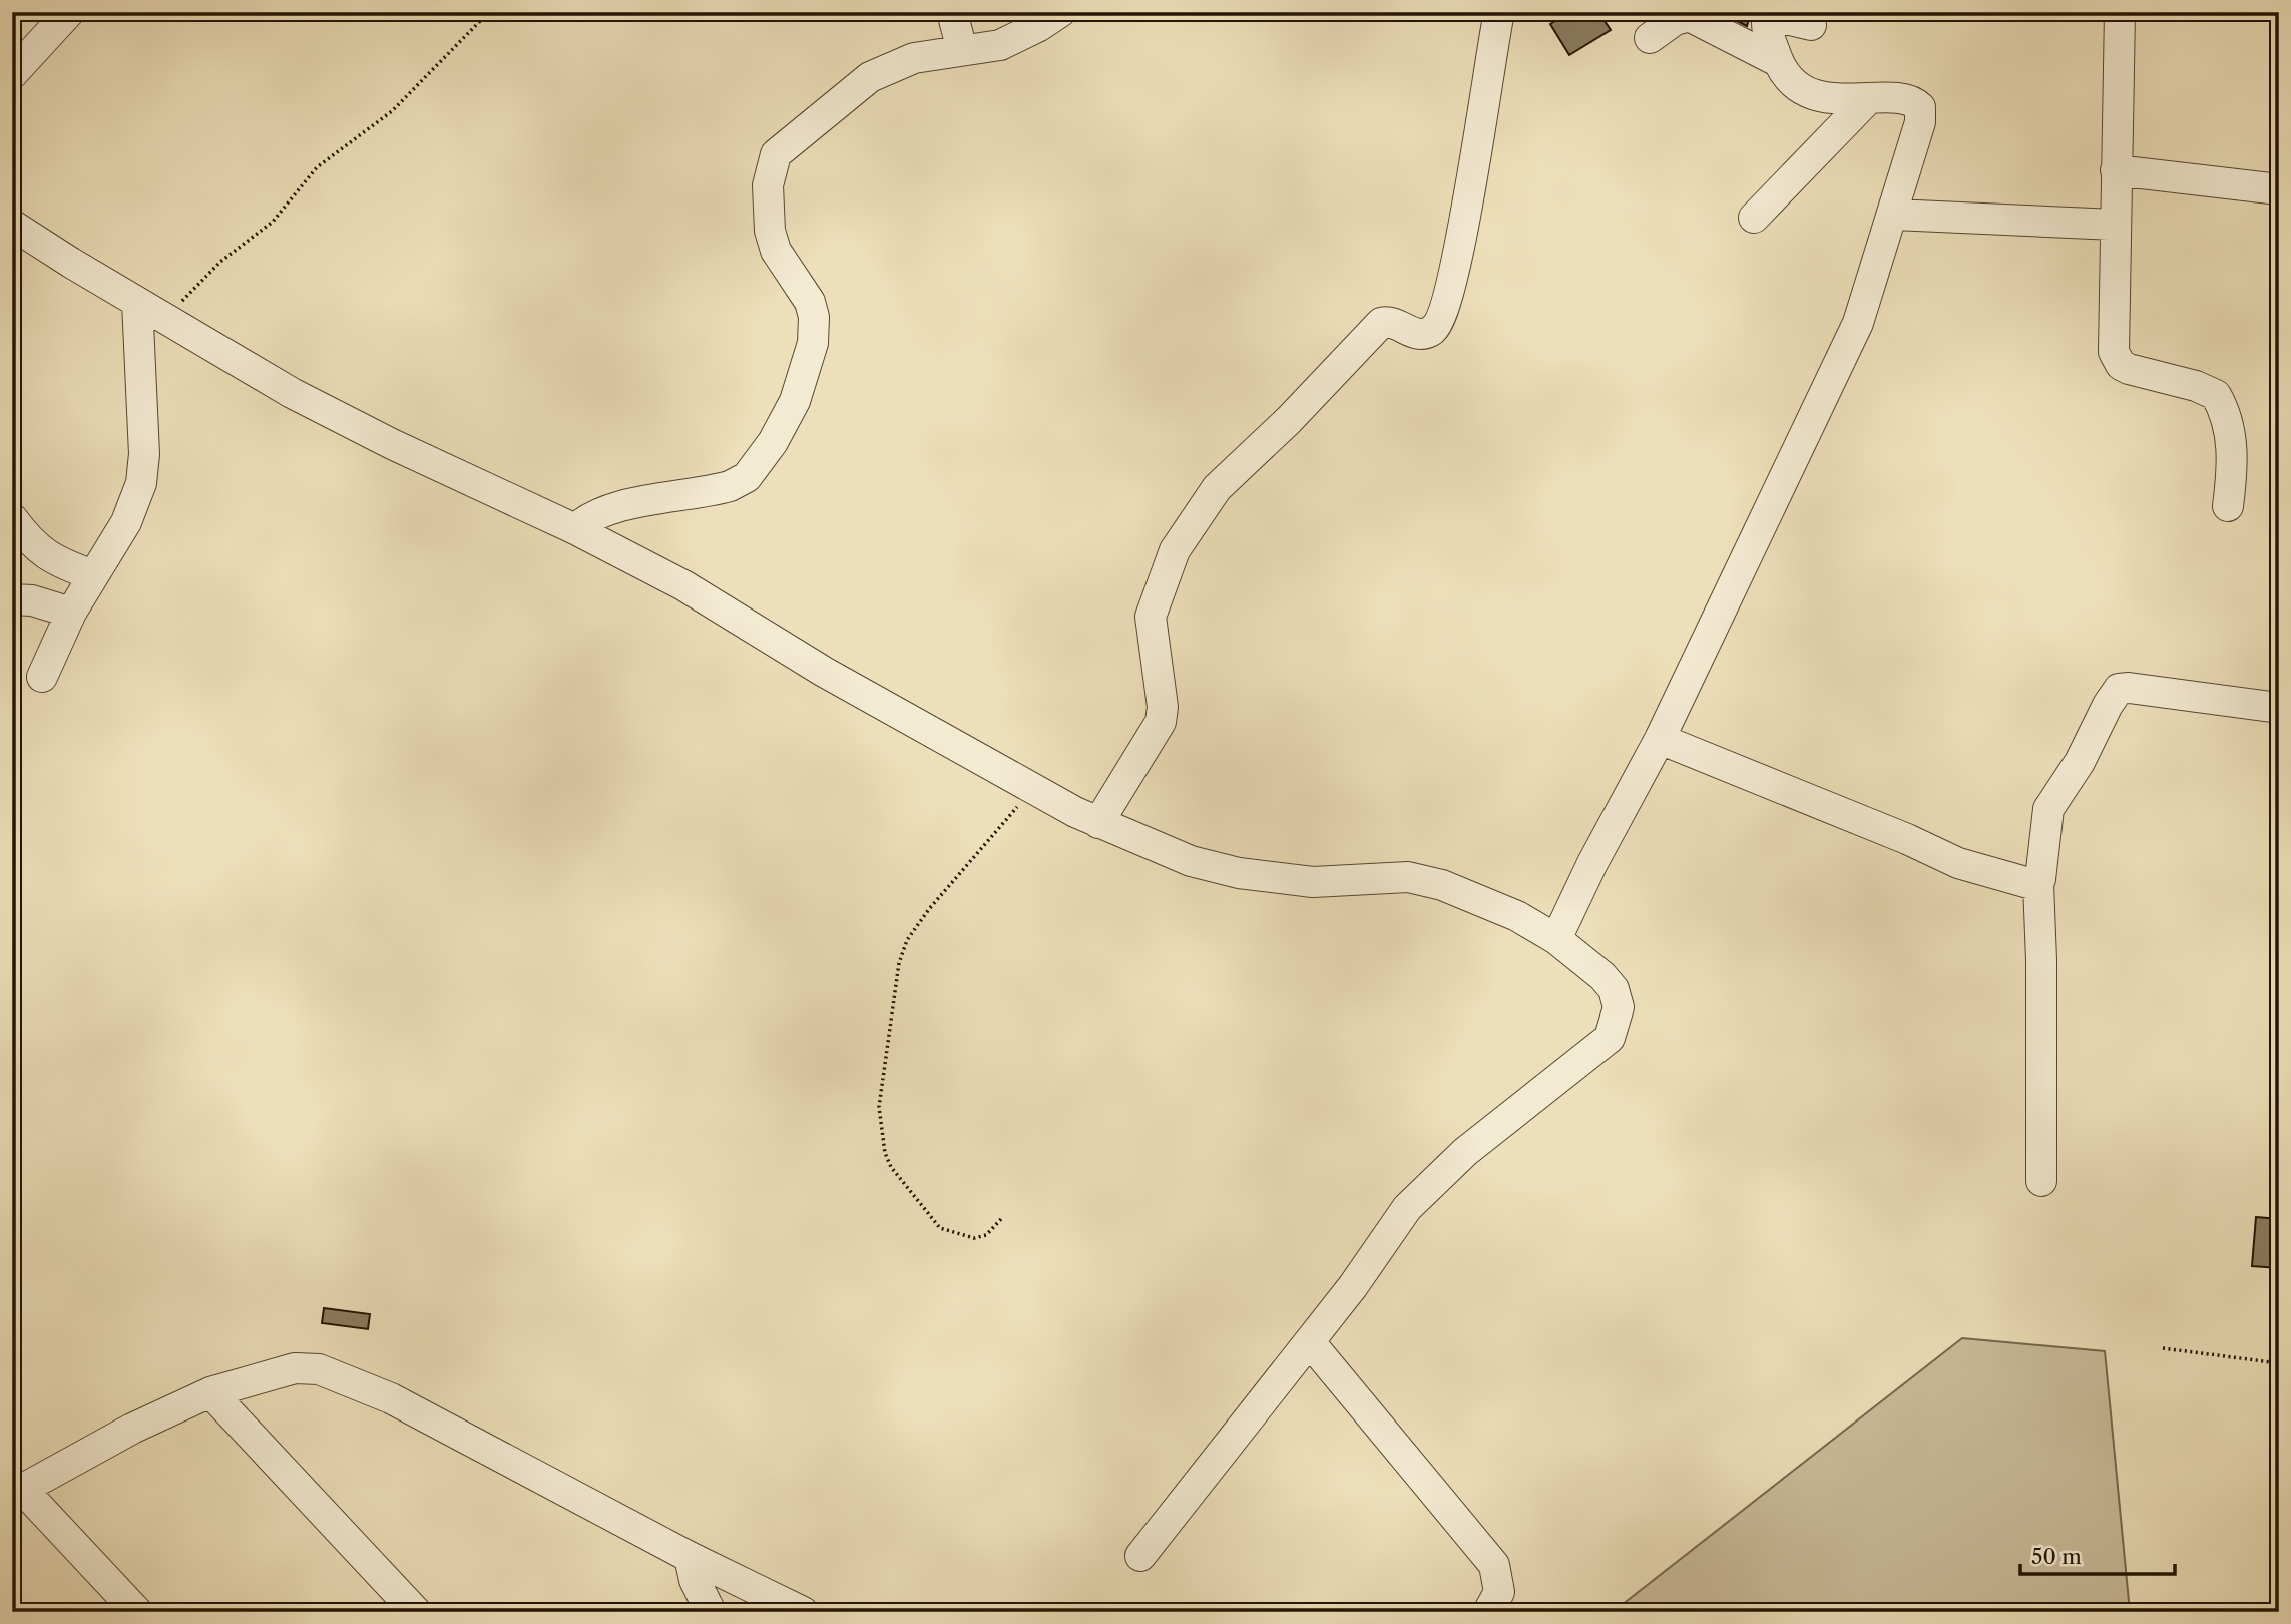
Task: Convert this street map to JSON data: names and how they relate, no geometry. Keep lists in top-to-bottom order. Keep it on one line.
{"scale_bar":"50 m"}
